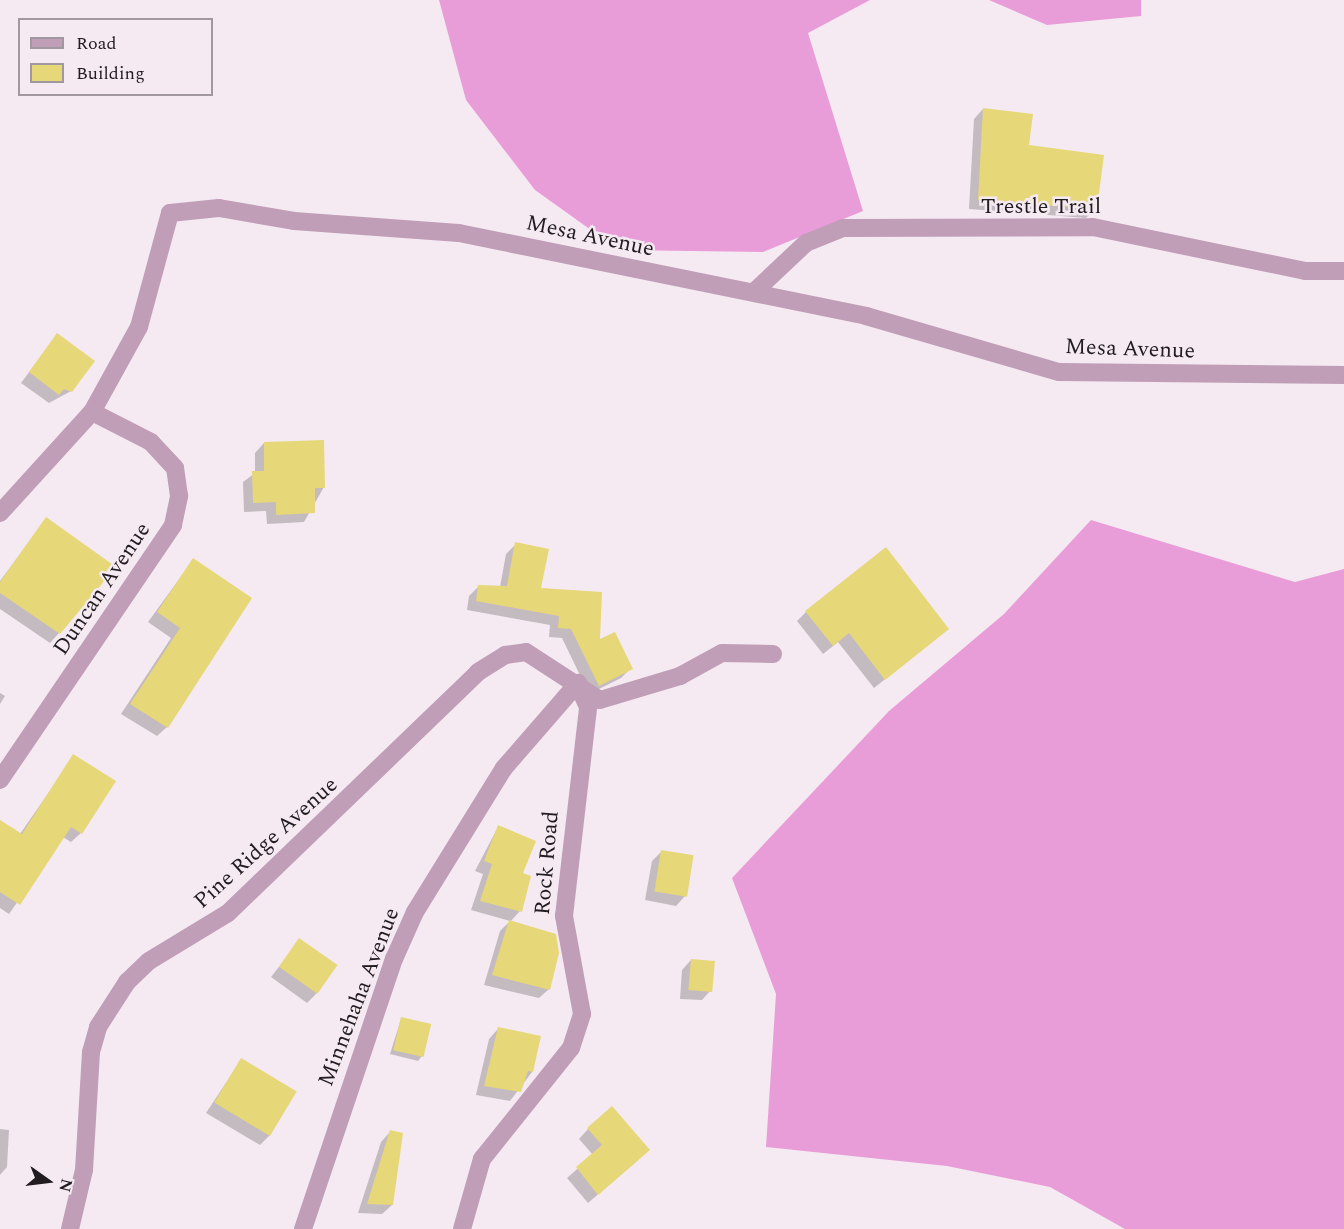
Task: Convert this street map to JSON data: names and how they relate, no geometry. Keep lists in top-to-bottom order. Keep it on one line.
{"streets":{"street":["Trestle Trail","Mesa Avenue","Duncan Avenue","Pine Ridge Avenue","Rock Road","Minnehaha Avenue"]},"crossings":[["Trestle Trail","Mesa Avenue"],["Mesa Avenue","Duncan Avenue"],["Pine Ridge Avenue","Rock Road"],["Pine Ridge Avenue","Minnehaha Avenue"],["Rock Road","Minnehaha Avenue"]],"legend":["Road","Building"],"north":"right"}
